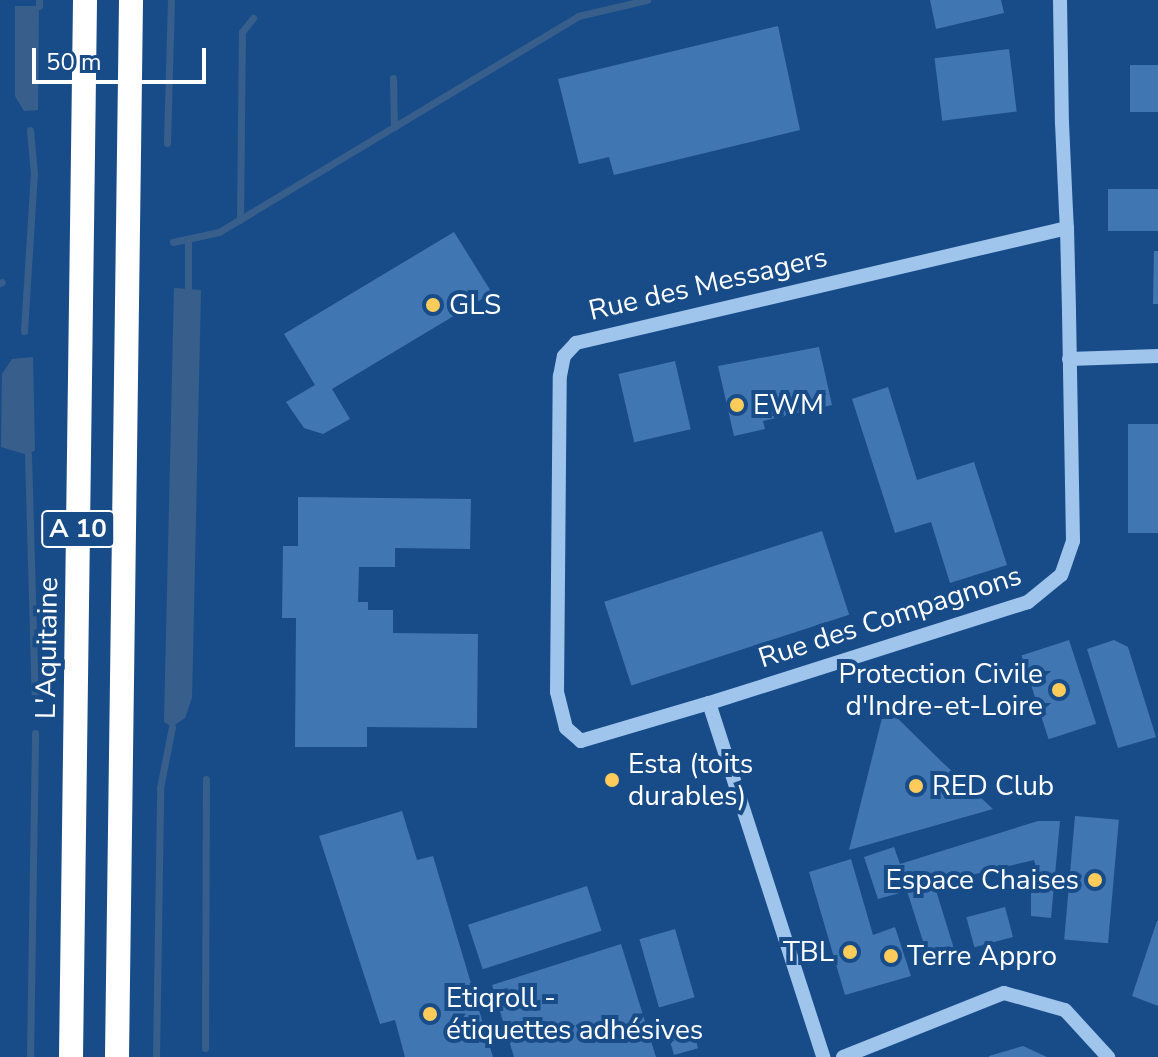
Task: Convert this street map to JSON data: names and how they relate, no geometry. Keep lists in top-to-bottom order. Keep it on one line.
{"streets":{"highway":["A 10","L'Aquitaine"],"street":["Rue des Messagers","Rue des Compagnons"]},"crossings":[["Rue des Messagers","Rue des Compagnons"]],"places":["GLS","EWM","Protection Civile d'Indre-et-Loire","Esta (toits durables)","RED Club","Espace Chaises","TBL","Terre Appro","Etiqroll - étiquettes adhésives"],"scale_bar":"50 m"}
